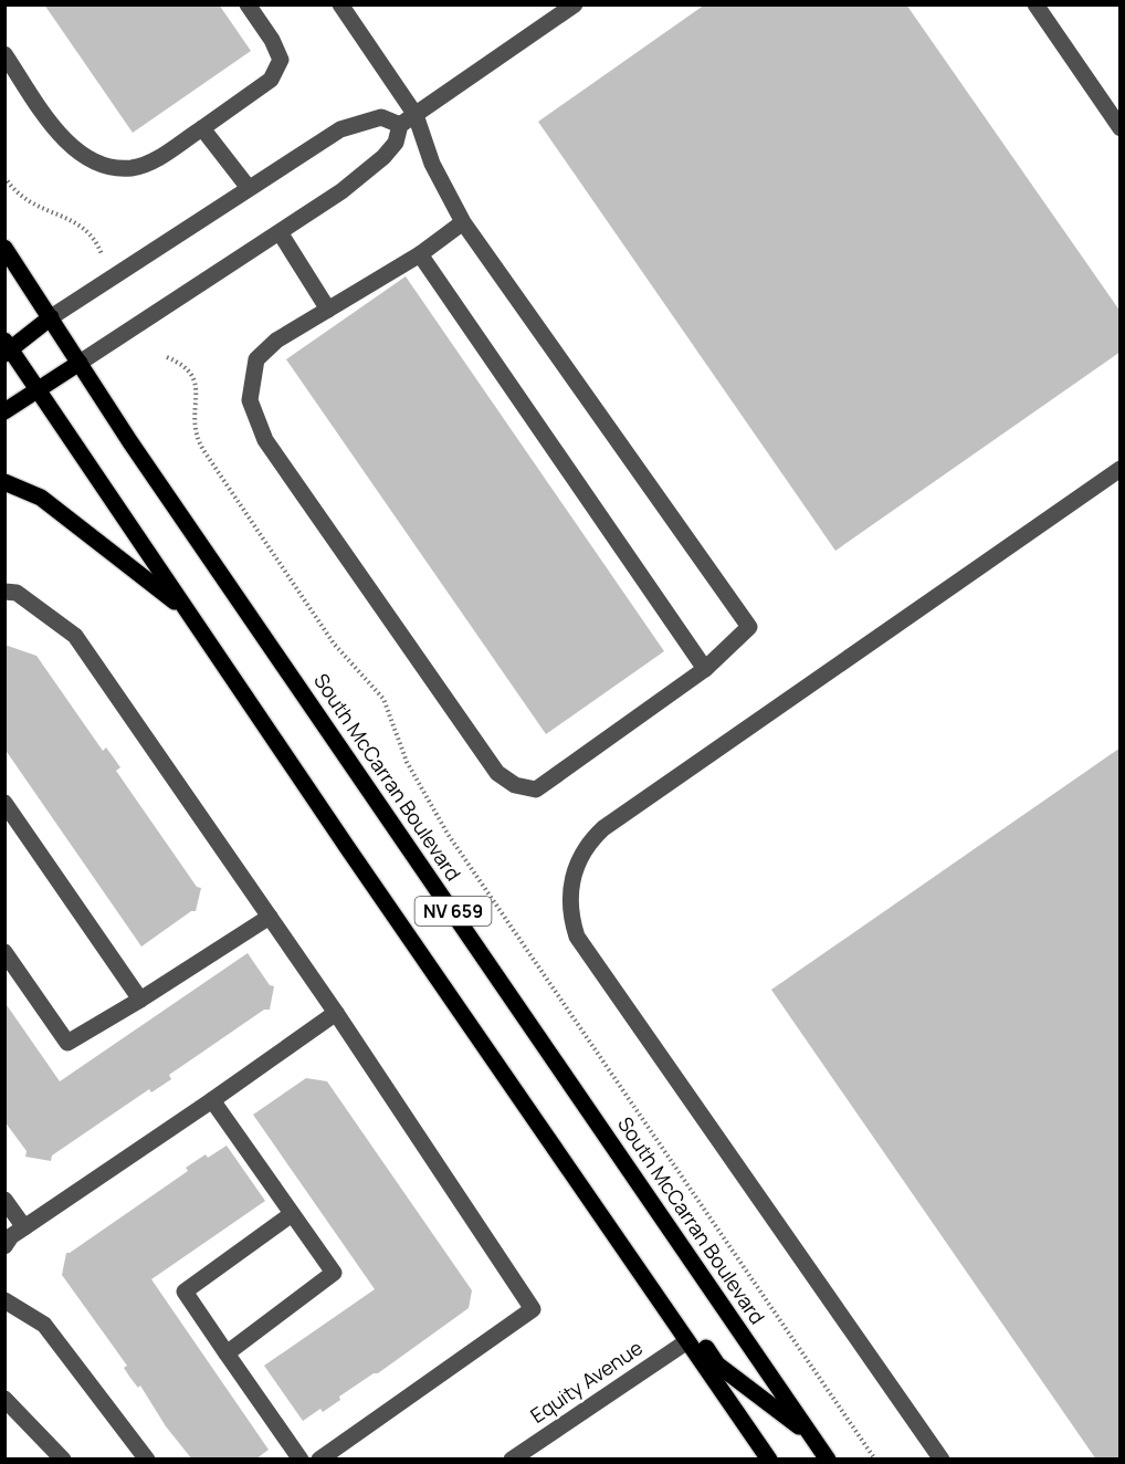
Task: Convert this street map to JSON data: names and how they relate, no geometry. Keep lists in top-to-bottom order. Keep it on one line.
{"streets":{"main road":["South McCarran Boulevard","NV 659"],"street":["Equity Avenue"]},"crossings":[["NV 659","Equity Avenue"]]}
